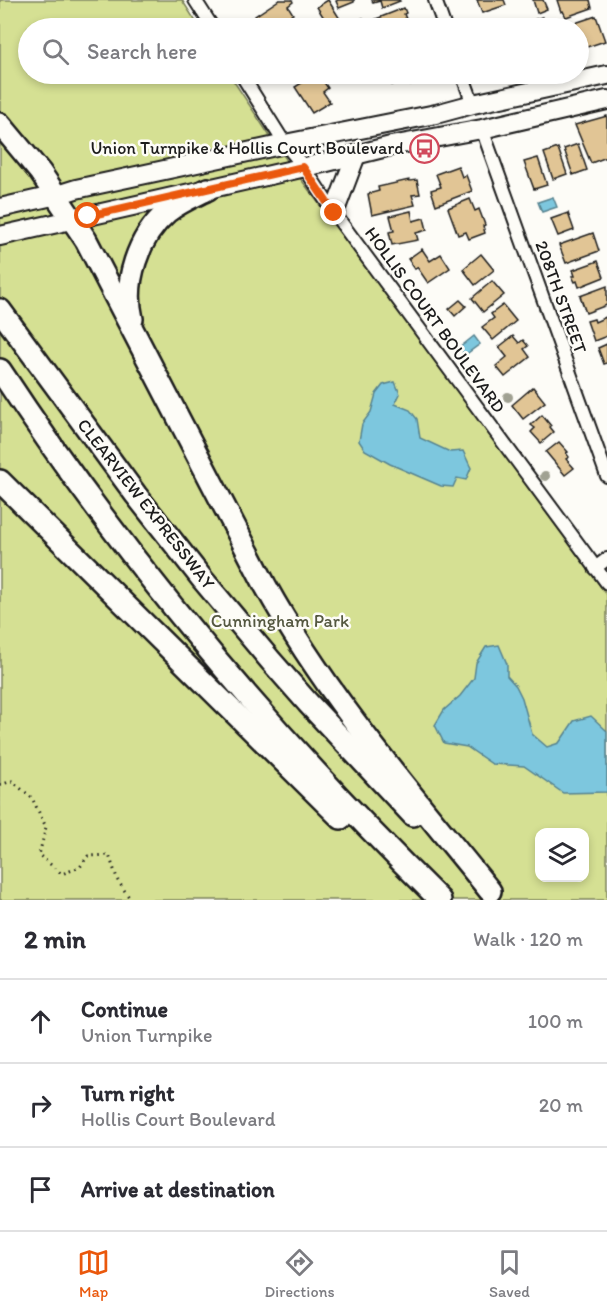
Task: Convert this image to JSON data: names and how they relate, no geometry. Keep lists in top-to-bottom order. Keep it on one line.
{"streets":{"highway":["CLEARVIEW EXPRESSWAY"],"street":["208TH STREET","HOLLIS COURT BOULEVARD"]},"parks":["Cunningham Park"],"places":{"bus stop":["Union Turnpike & Hollis Court Boulevard"]},"page":{"search":"Search here","heading":["2 min","Walk · 120 m"],"list":[["Continue","Union Turnpike","100 m"],["Turn right","Hollis Court Boulevard","20 m"],"Arrive at destination"],"nav":["Map","Directions","Saved"]}}
